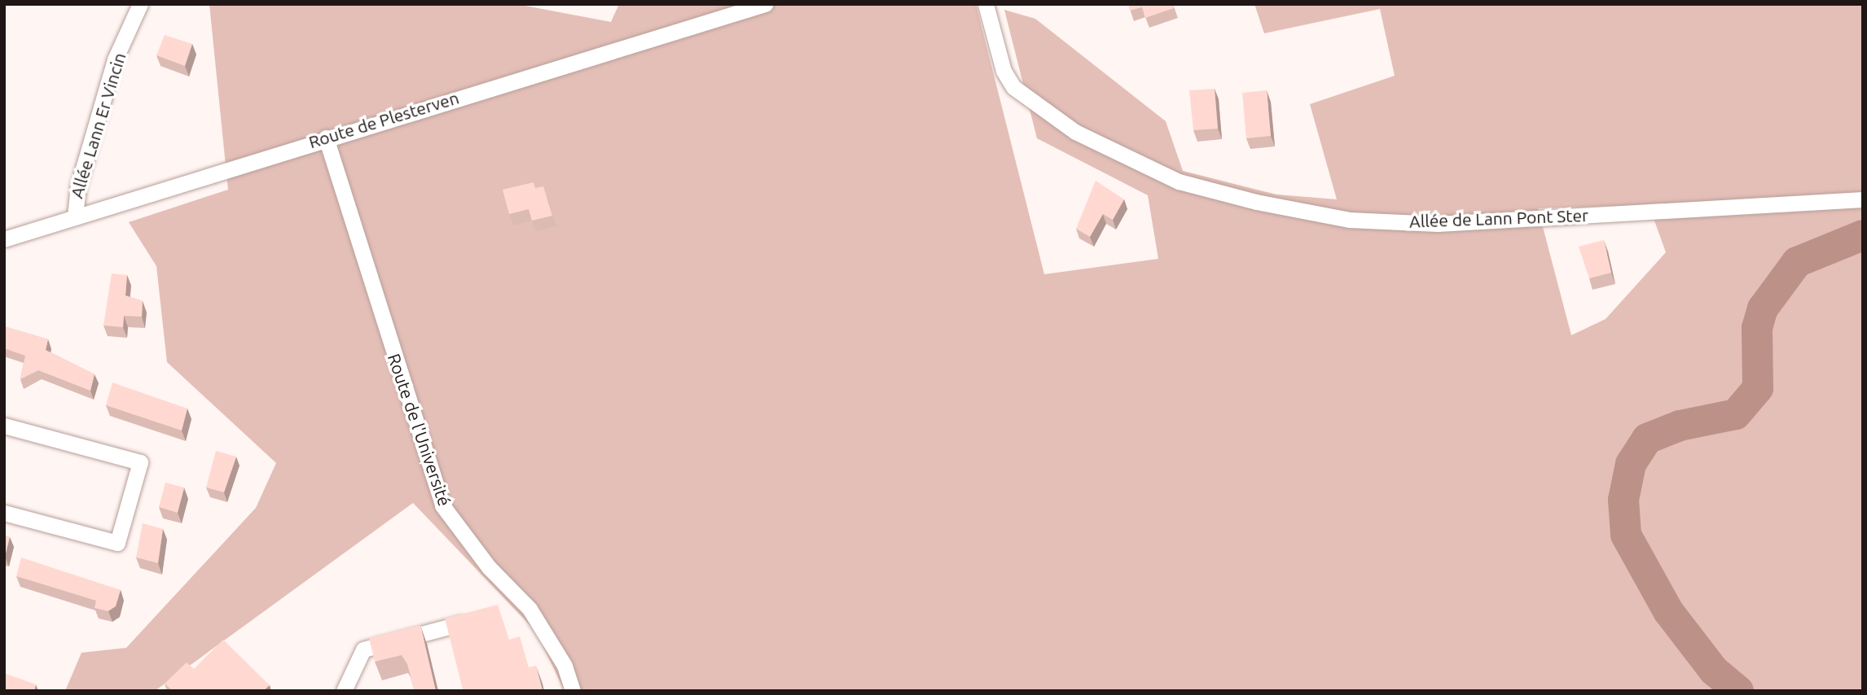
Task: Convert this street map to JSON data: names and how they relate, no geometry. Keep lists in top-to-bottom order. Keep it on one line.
{"streets":{"street":["Route de Plesterven","Allée Lann Er Vincin","Allée de Lann Pont Ster","Route de l'Université"]},"crossings":[["Route de Plesterven","Allée Lann Er Vincin"],["Route de Plesterven","Route de l'Université"]]}
